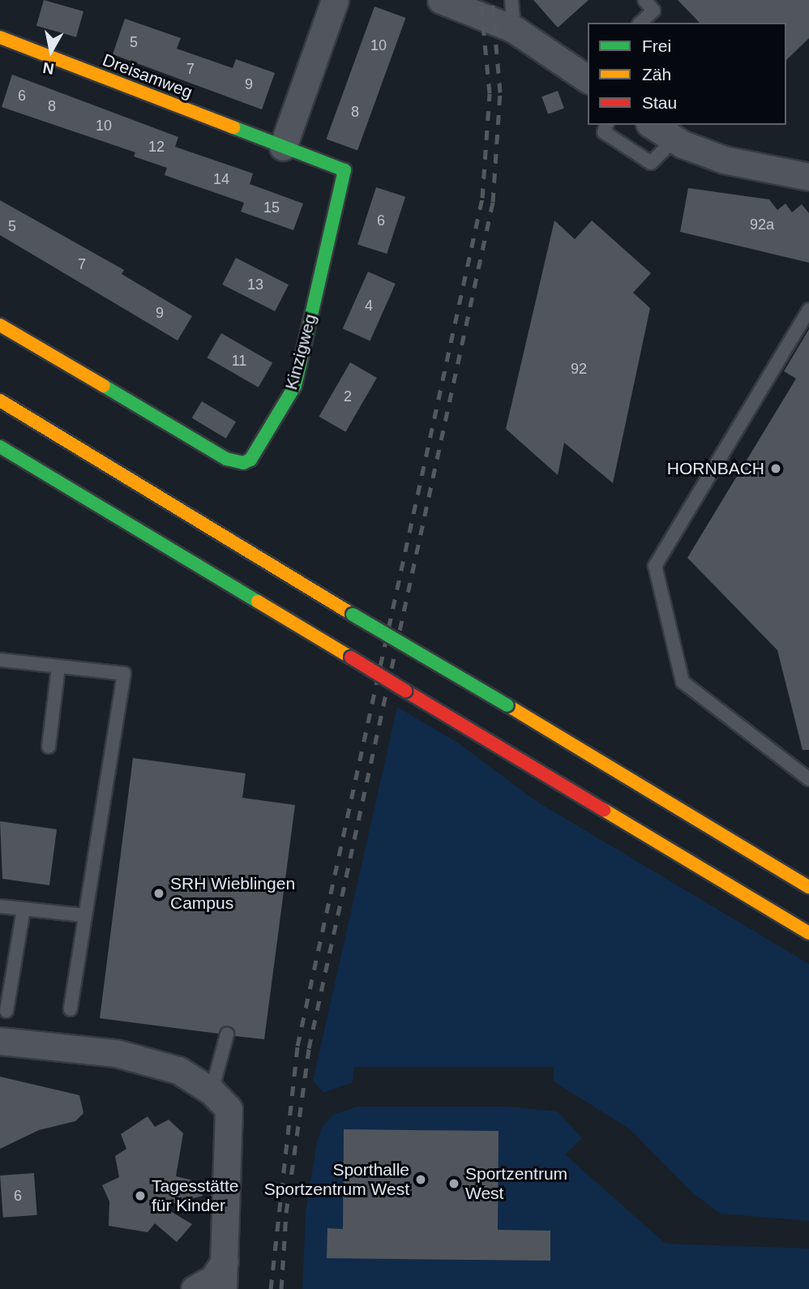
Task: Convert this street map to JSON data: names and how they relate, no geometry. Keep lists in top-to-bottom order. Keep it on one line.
{"streets":{"main road":["Dreisamweg","Kinzigweg"]},"crossings":[["Dreisamweg","Kinzigweg"]],"places":["HORNBACH","SRH Wieblingen Campus","Sporthalle Sportzentrum West","Sportzentrum West","Tagesstätte für Kinder"],"house_numbers":["5","10","7","9","6","8","8","10","12","14","15","6","92a","5","7","13","4","9","11","92","2","6"],"legend":["Frei","Zäh","Stau"],"north":"bottom"}
